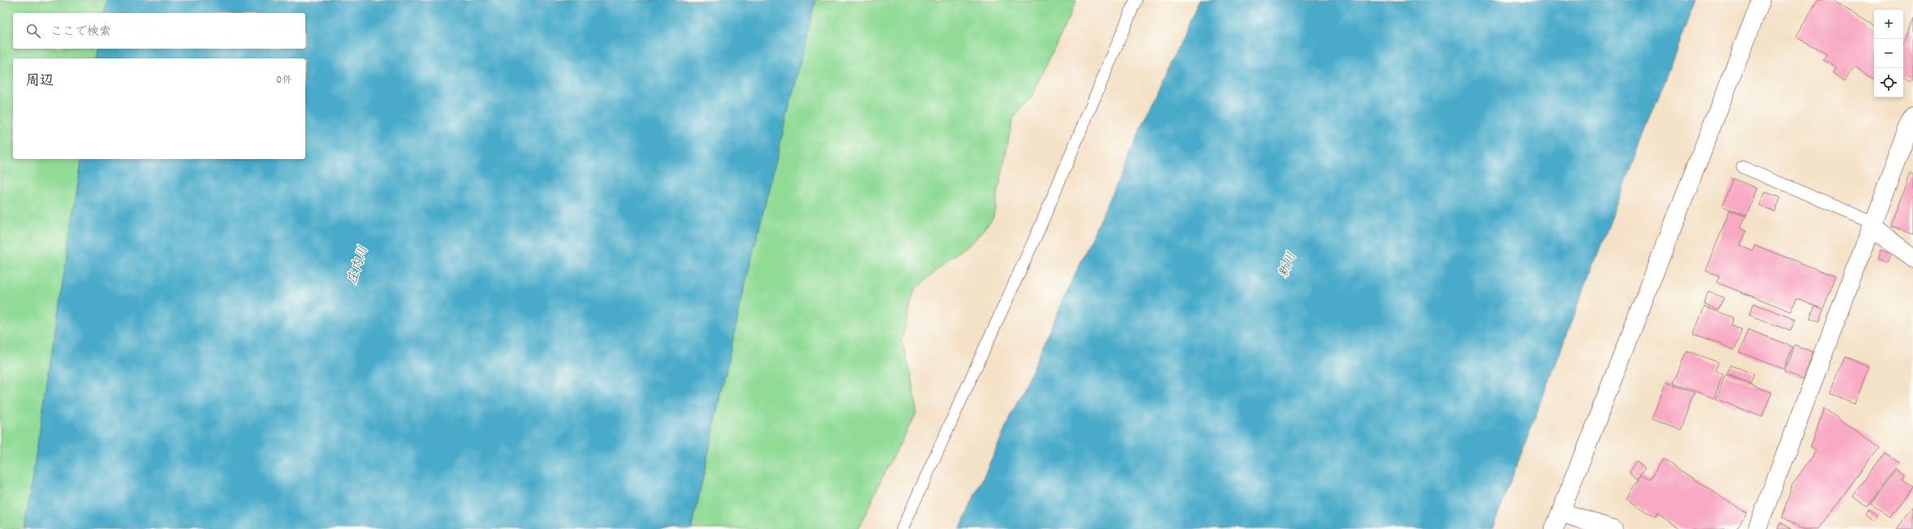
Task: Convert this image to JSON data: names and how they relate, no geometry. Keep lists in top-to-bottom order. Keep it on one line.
{"water":["庄内川","新川"],"page":{"map_buttons":["+","−"],"search":"ここで検索","heading":["周辺","0件"]}}
